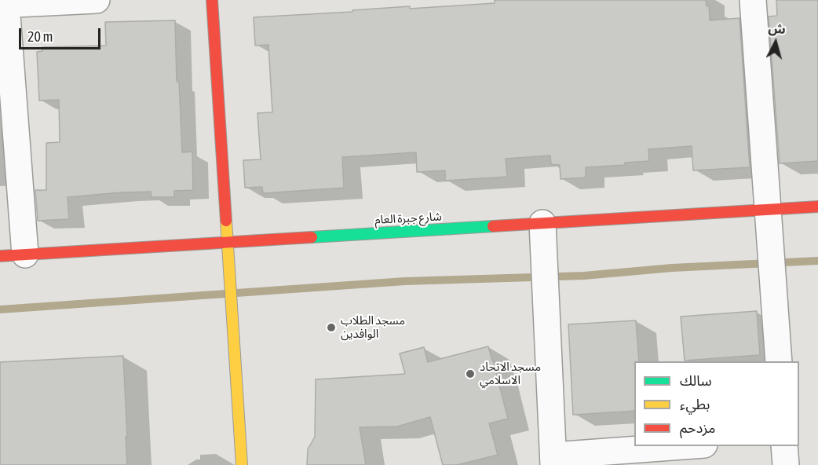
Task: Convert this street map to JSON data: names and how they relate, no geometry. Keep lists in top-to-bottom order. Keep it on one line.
{"streets":{"main road":["شارع جبرة العام"]},"places":["مسجد الطلاب الوافدين","مسجد الاتحاد الاسلامي"],"legend":["سالك","بطيء","مزدحم"],"scale_bar":"20 m","north":"top"}
